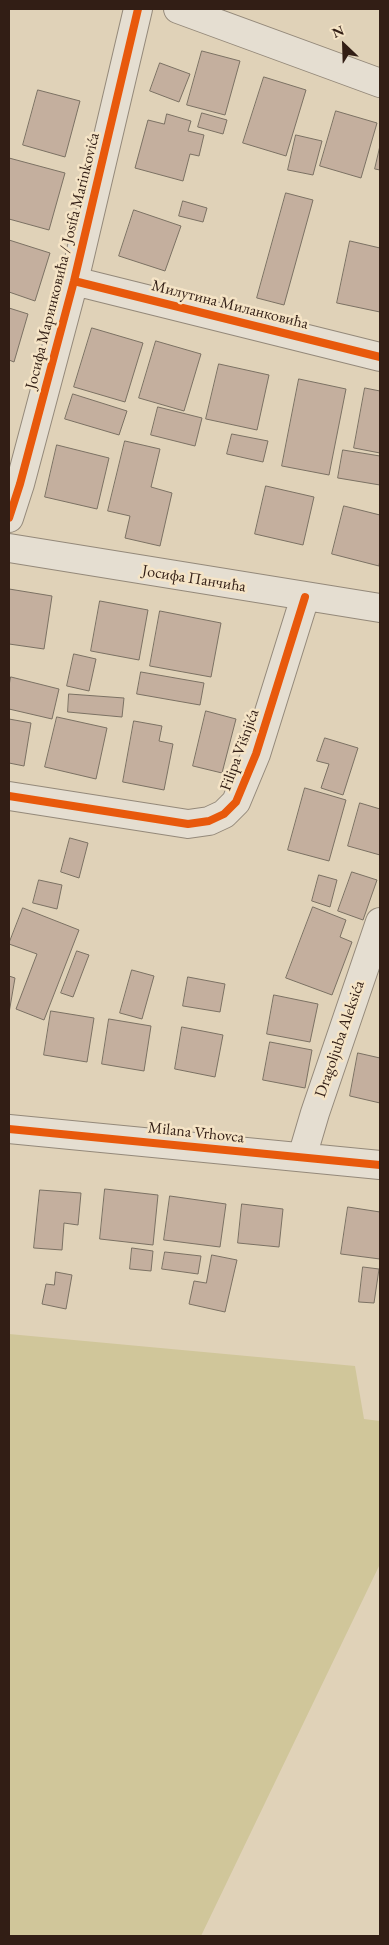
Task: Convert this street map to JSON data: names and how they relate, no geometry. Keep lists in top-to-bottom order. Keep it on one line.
{"streets":{"street":["Јосифа Маринковића / Josifa Marinkovića","Милутина Миланковића","Јосифа Панчића","Filipa Višnjića","Dragoljuba Aleksića","Milana Vrhovca"]},"crossings":[["Јосифа Маринковића / Josifa Marinkovića","Милутина Миланковића"],["Јосифа Панчића","Filipa Višnjića"],["Dragoljuba Aleksića","Milana Vrhovca"]],"north":"top left"}
